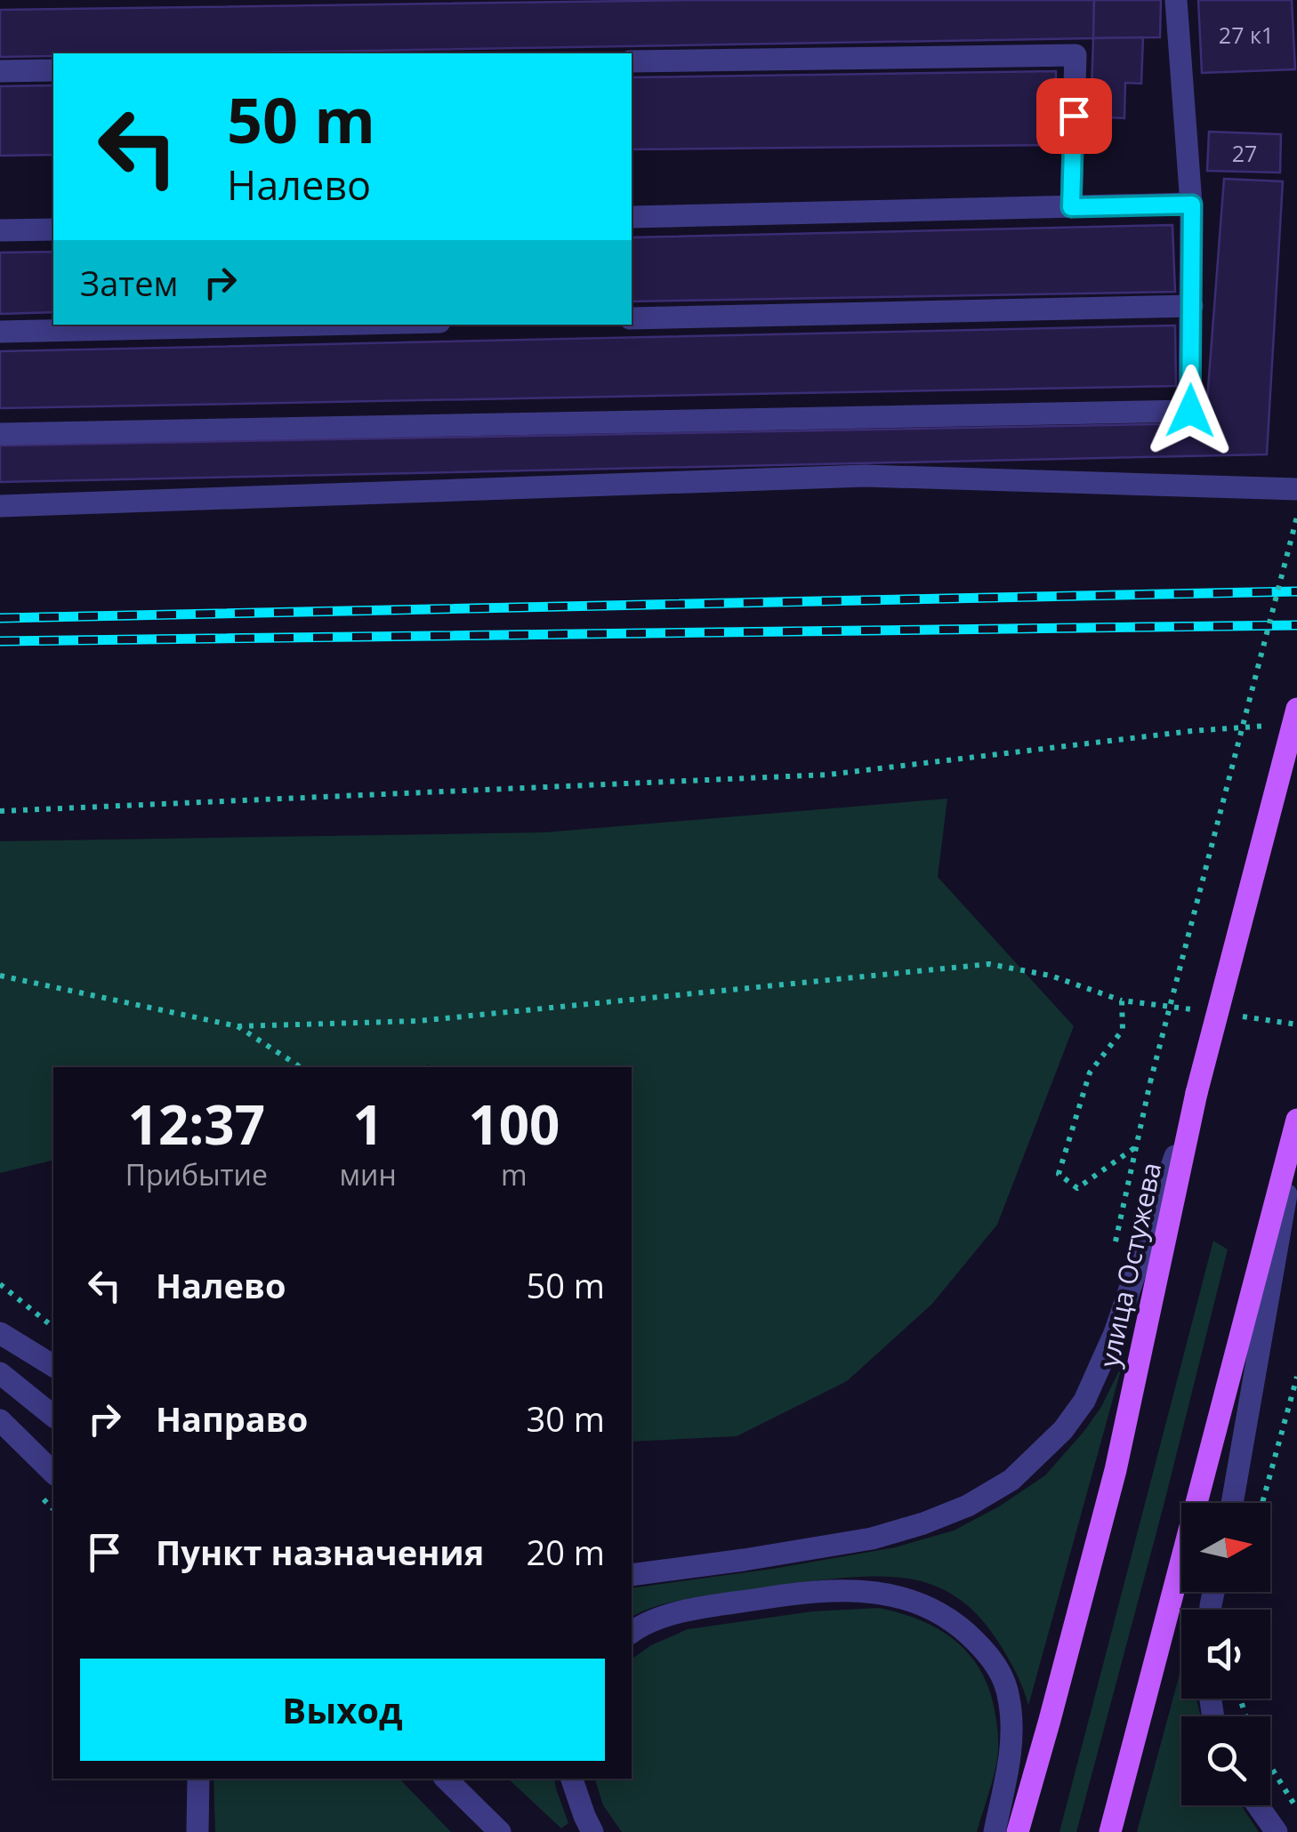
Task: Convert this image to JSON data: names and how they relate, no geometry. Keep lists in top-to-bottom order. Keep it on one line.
{"streets":{"main road":["улица Остужева"]},"house_numbers":["27 к1","27"],"north":"right","page":{"turn":["50 m","Налево"],"then":"Затем","eta":["12:37","Прибытие","1","мин","100","m"],"list":[{"name":"Налево","value":"50 m"},{"name":"Направо","value":"30 m"},{"name":"Пункт назначения","value":"20 m"}],"buttons":"Выход"}}
